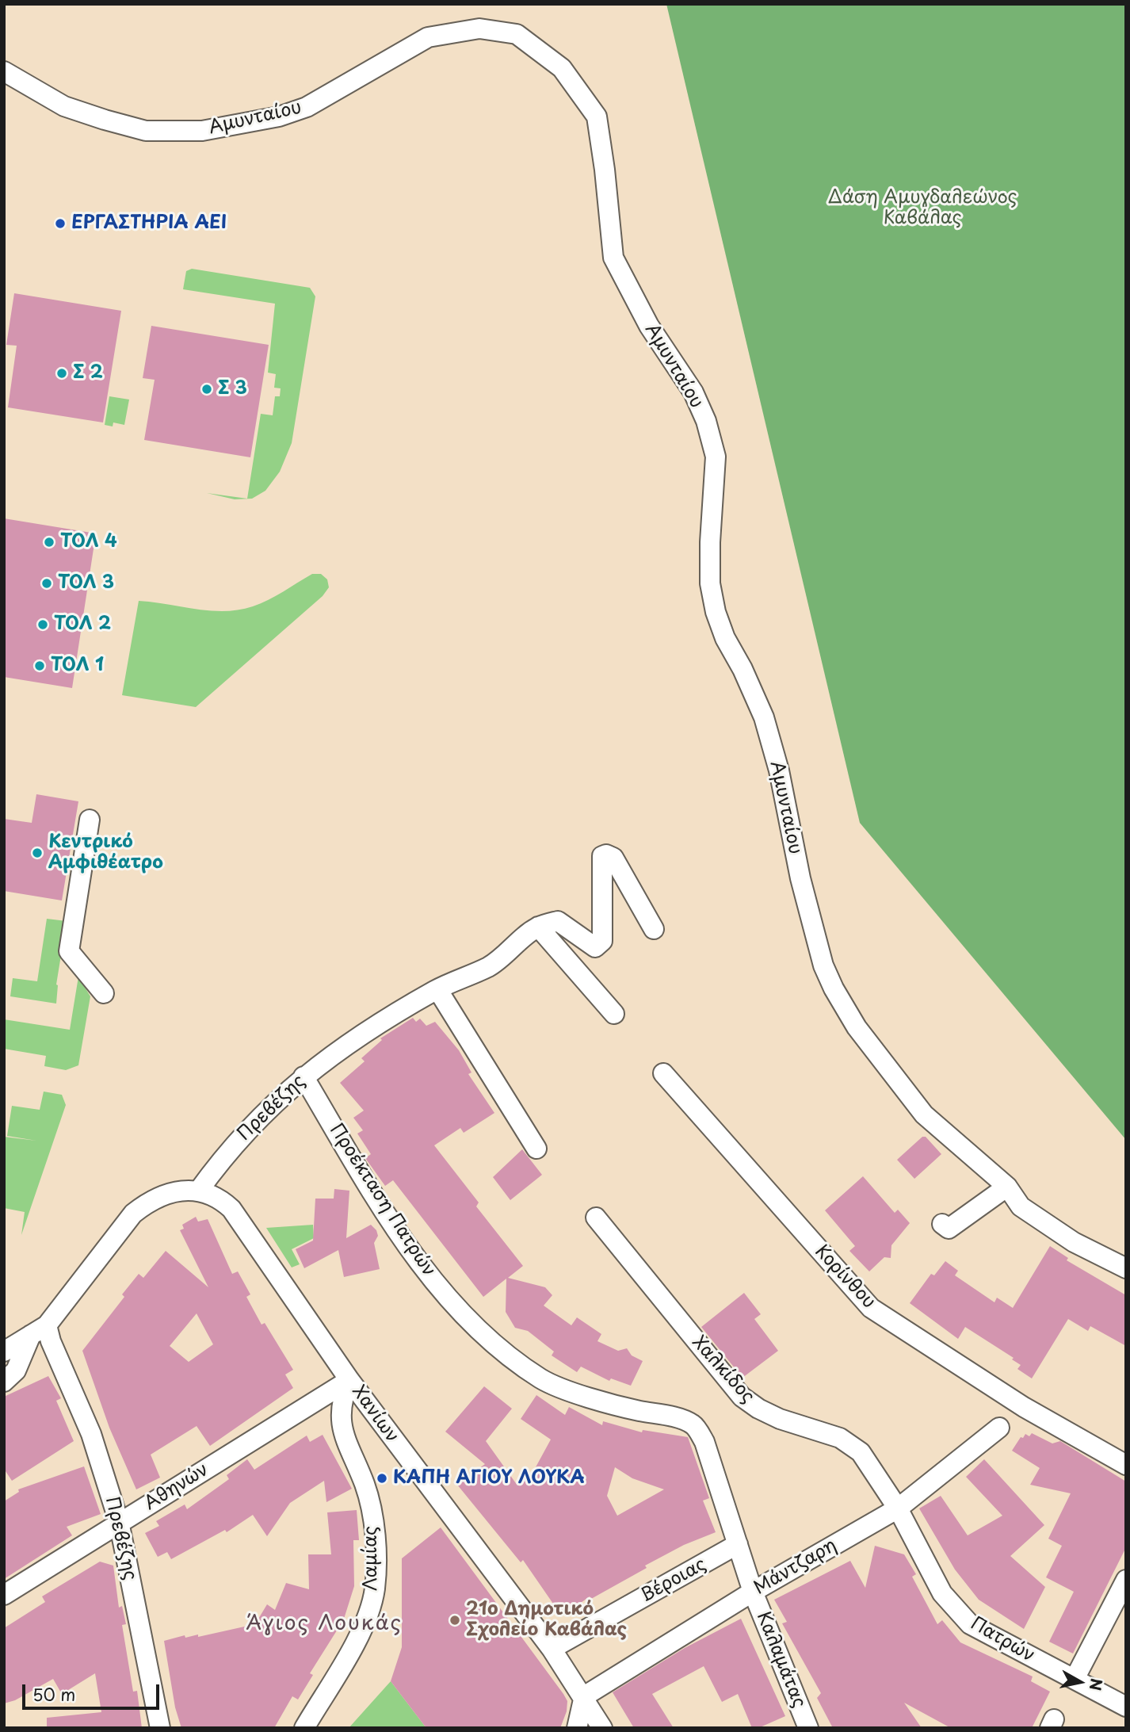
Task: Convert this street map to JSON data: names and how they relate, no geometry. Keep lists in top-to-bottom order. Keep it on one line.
{"streets":{"street":["Αμυνταίου","Πρεβέζης","Προέκταση Πατρών","Κορίνθου","Χαλκίδος","Χανίων","Αθηνών","Λαμίας","Μάντζαρη","Βέροιας","Πατρών","Καλαμάτας"]},"crossings":[["Πρεβέζης","Προέκταση Πατρών"],["Πρεβέζης","Χανίων"],["Πρεβέζης","Αθηνών"],["Προέκταση Πατρών","Μάντζαρη"],["Προέκταση Πατρών","Βέροιας"],["Προέκταση Πατρών","Καλαμάτας"],["Χαλκίδος","Μάντζαρη"],["Χαλκίδος","Πατρών"],["Χανίων","Αθηνών"],["Χανίων","Λαμίας"],["Χανίων","Μάντζαρη"],["Χανίων","Βέροιας"],["Αθηνών","Λαμίας"],["Μάντζαρη","Πατρών"],["Μάντζαρη","Καλαμάτας"]],"districts":["Άγιος Λουκάς"],"parks":["Δάση Αμυγδαλεώνος Καβάλας"],"places":["ΕΡΓΑΣΤΗΡΙΑ ΑΕΙ","Σ 2","Σ 3","ΤΟΛ 4","ΤΟΛ 3","ΤΟΛ 2","ΤΟΛ 1","Κεντρικό Αμφιθέατρο","ΚΑΠΗ ΑΓΙΟΥ ΛΟΥΚΑ","21ο Δημοτικό Σχολείο Καβάλας"],"scale_bar":"50 m","north":"right"}
